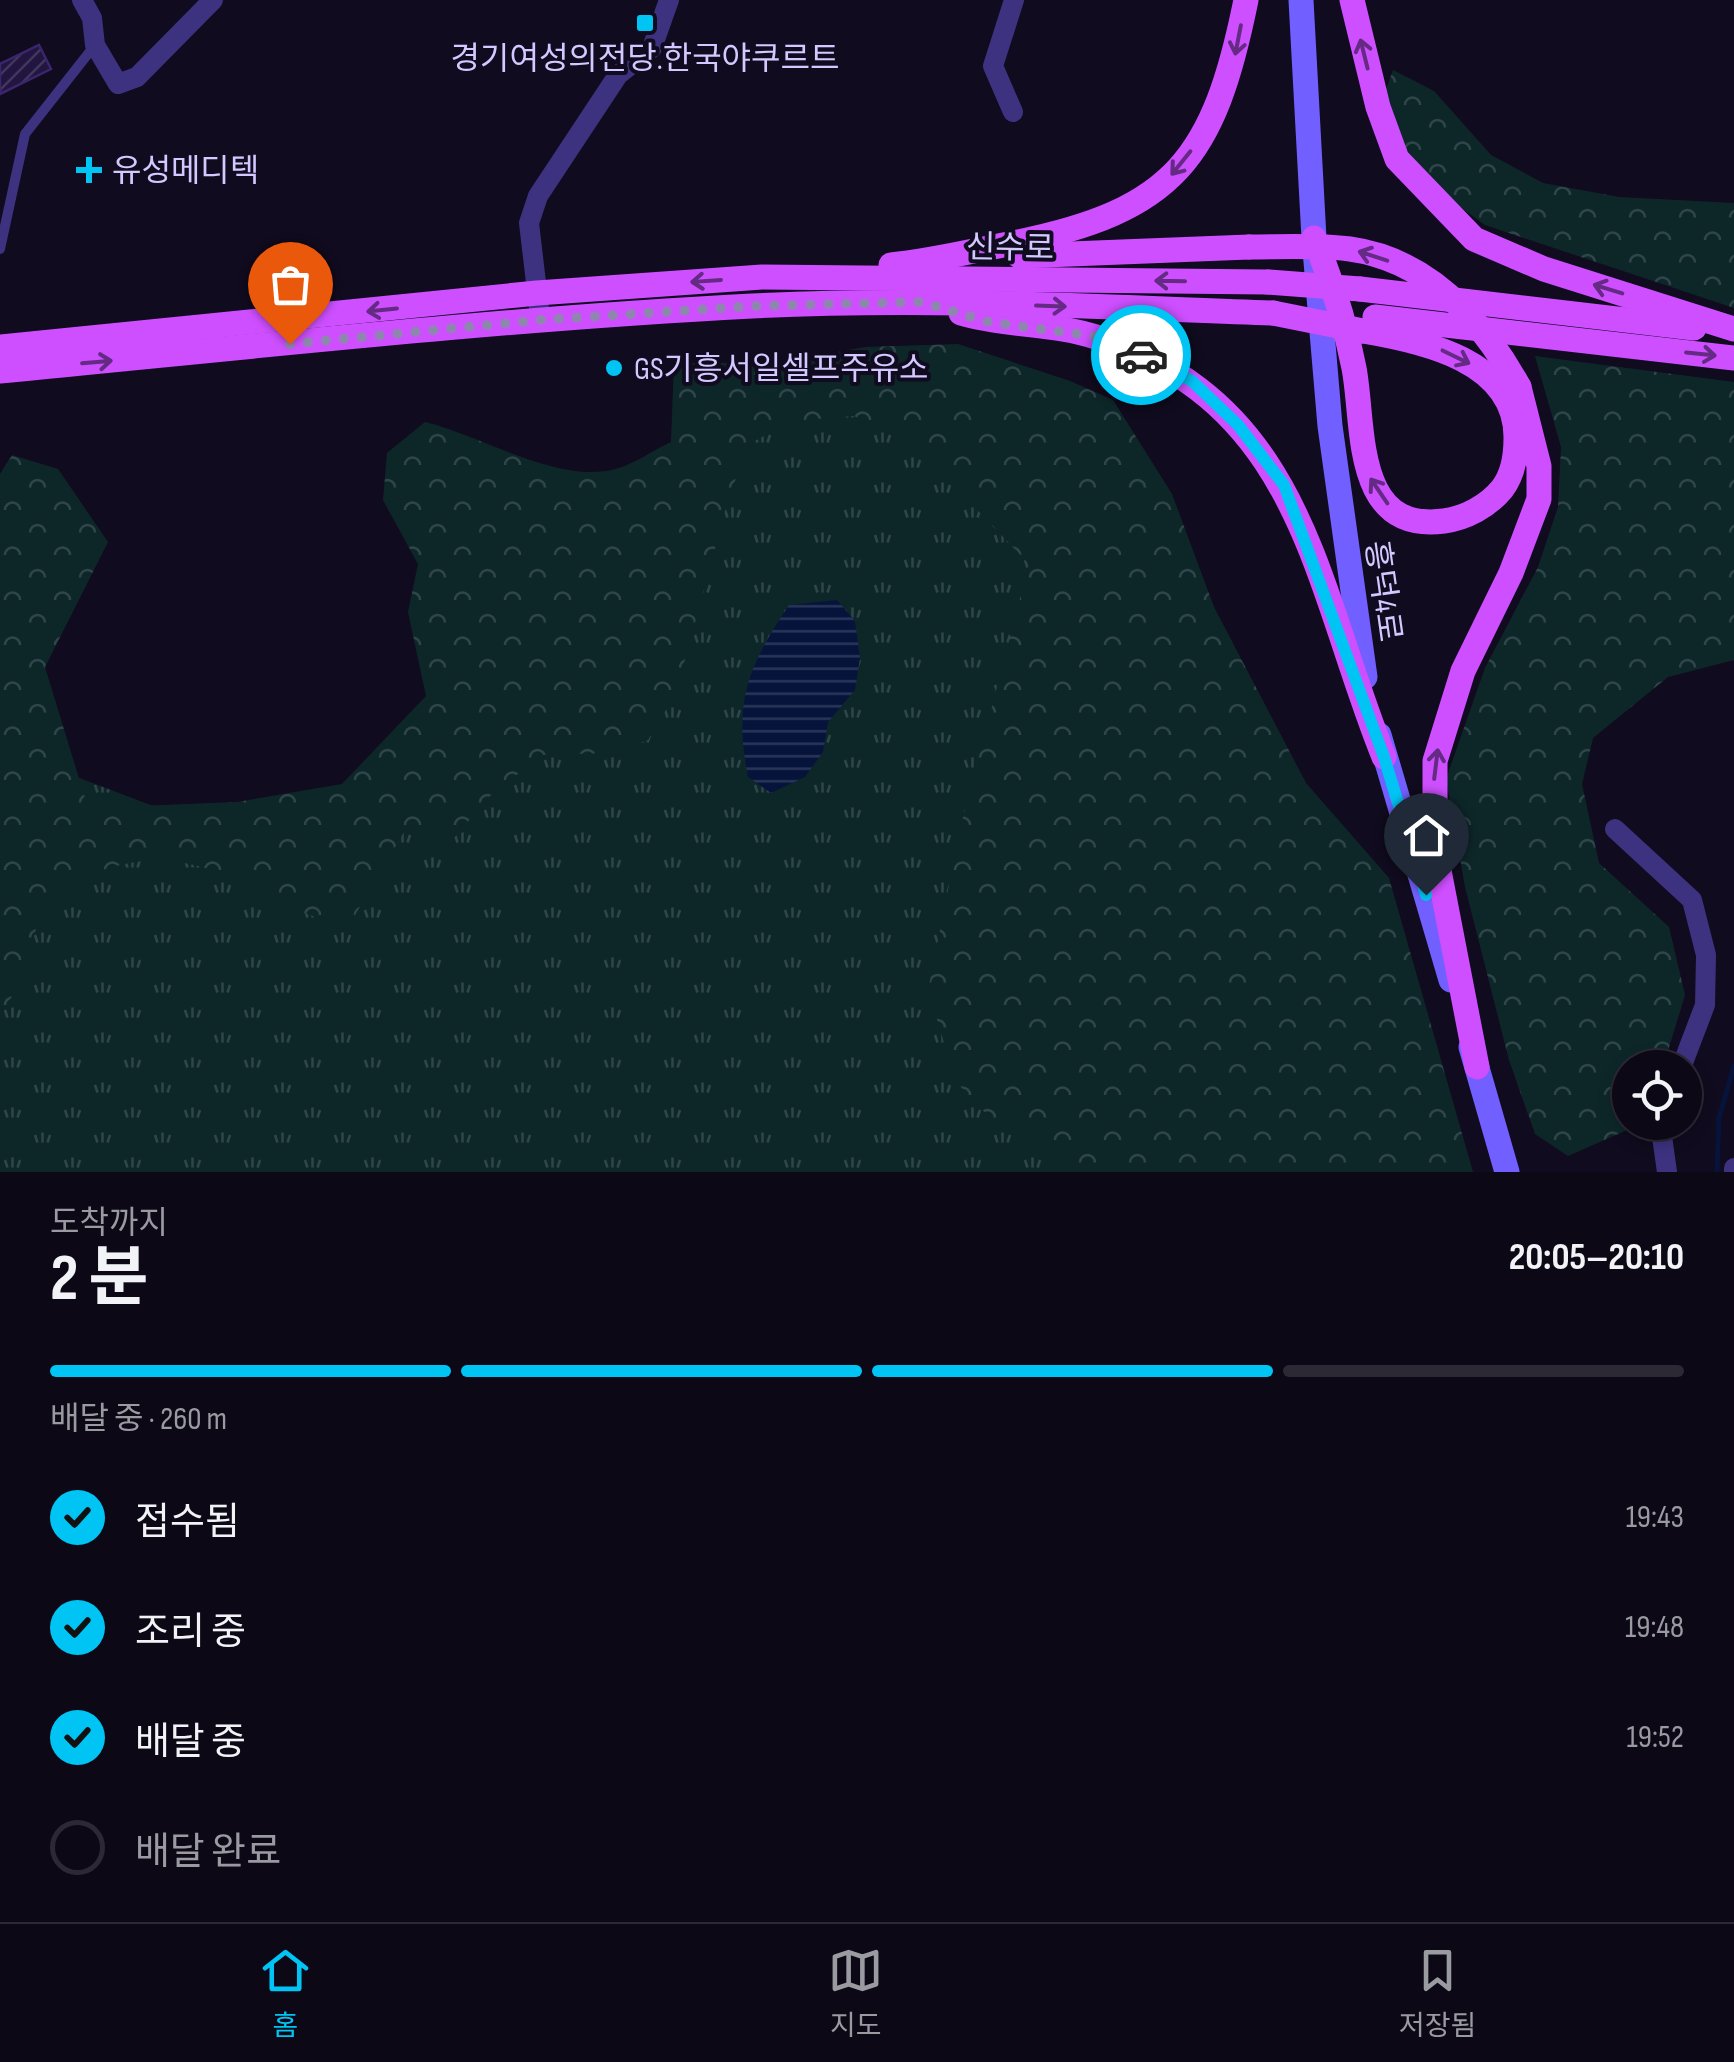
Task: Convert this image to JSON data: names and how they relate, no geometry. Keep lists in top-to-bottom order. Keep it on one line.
{"streets":{"main road":["신수로"],"street":["흥덕4로"]},"places":{"transit":["경기여성의전당.한국야쿠르트"],"health":["유성메디텍"],"other":["GS기흥서일셀프주유소"]},"page":{"heading":["2 분","도착까지","20:05–20:10"],"bar":"배달 중 · 260 m","list":[["접수됨","19:43"],["조리 중","19:48"],["배달 중","19:52"],"배달 완료"],"tabs":["홈","지도","저장됨"]}}
